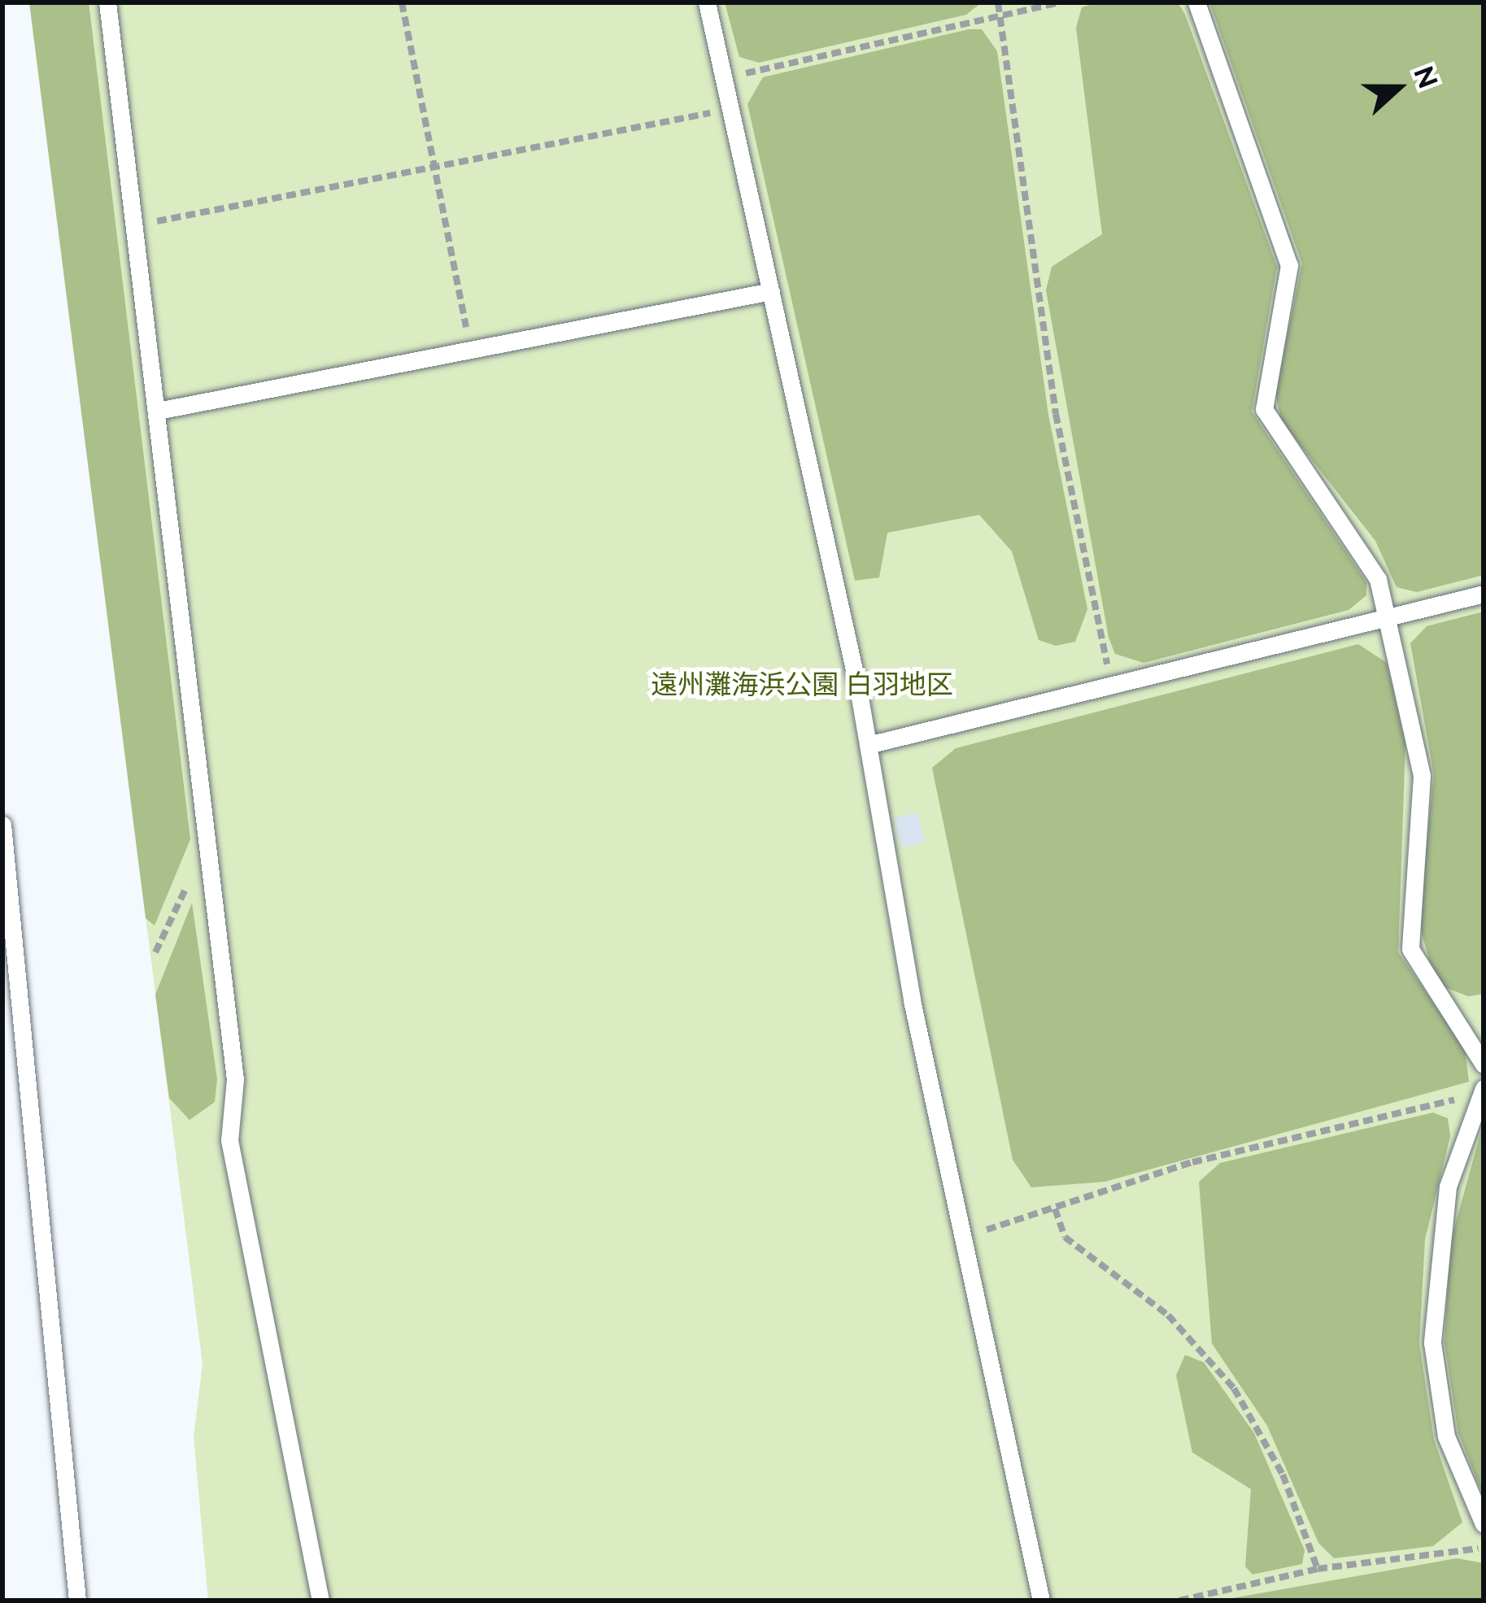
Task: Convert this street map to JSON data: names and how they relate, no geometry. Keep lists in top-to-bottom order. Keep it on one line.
{"parks":["遠州灘海浜公園 白羽地区"],"north":"right"}
